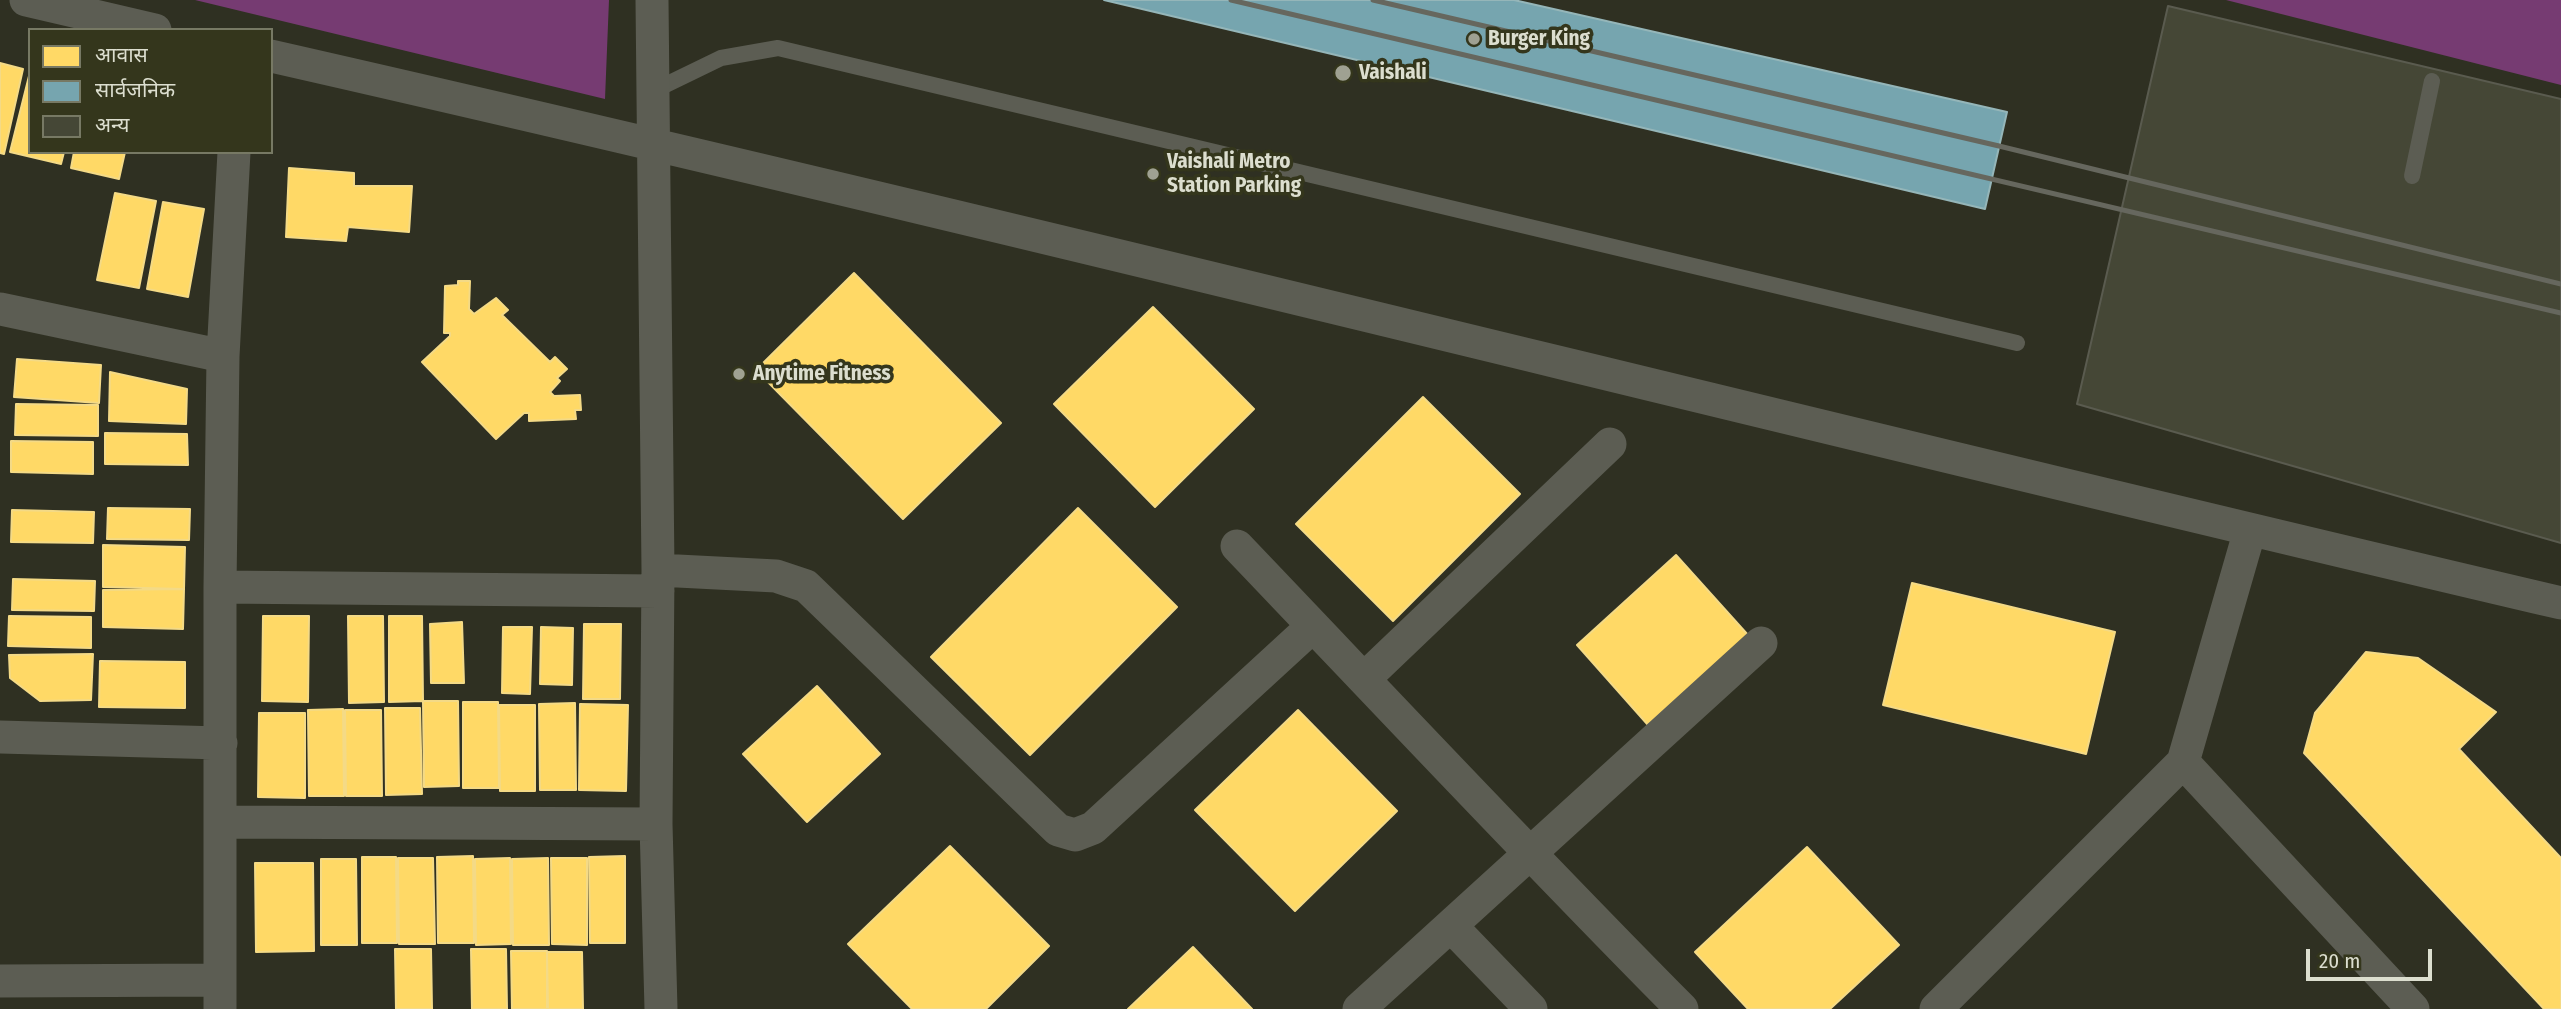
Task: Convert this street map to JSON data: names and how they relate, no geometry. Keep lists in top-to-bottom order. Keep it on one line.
{"places":["Burger King","Vaishali","Vaishali Metro Station Parking","Anytime Fitness"],"legend":["आवास","सार्वजनिक","अन्य"],"scale_bar":"20 m"}
